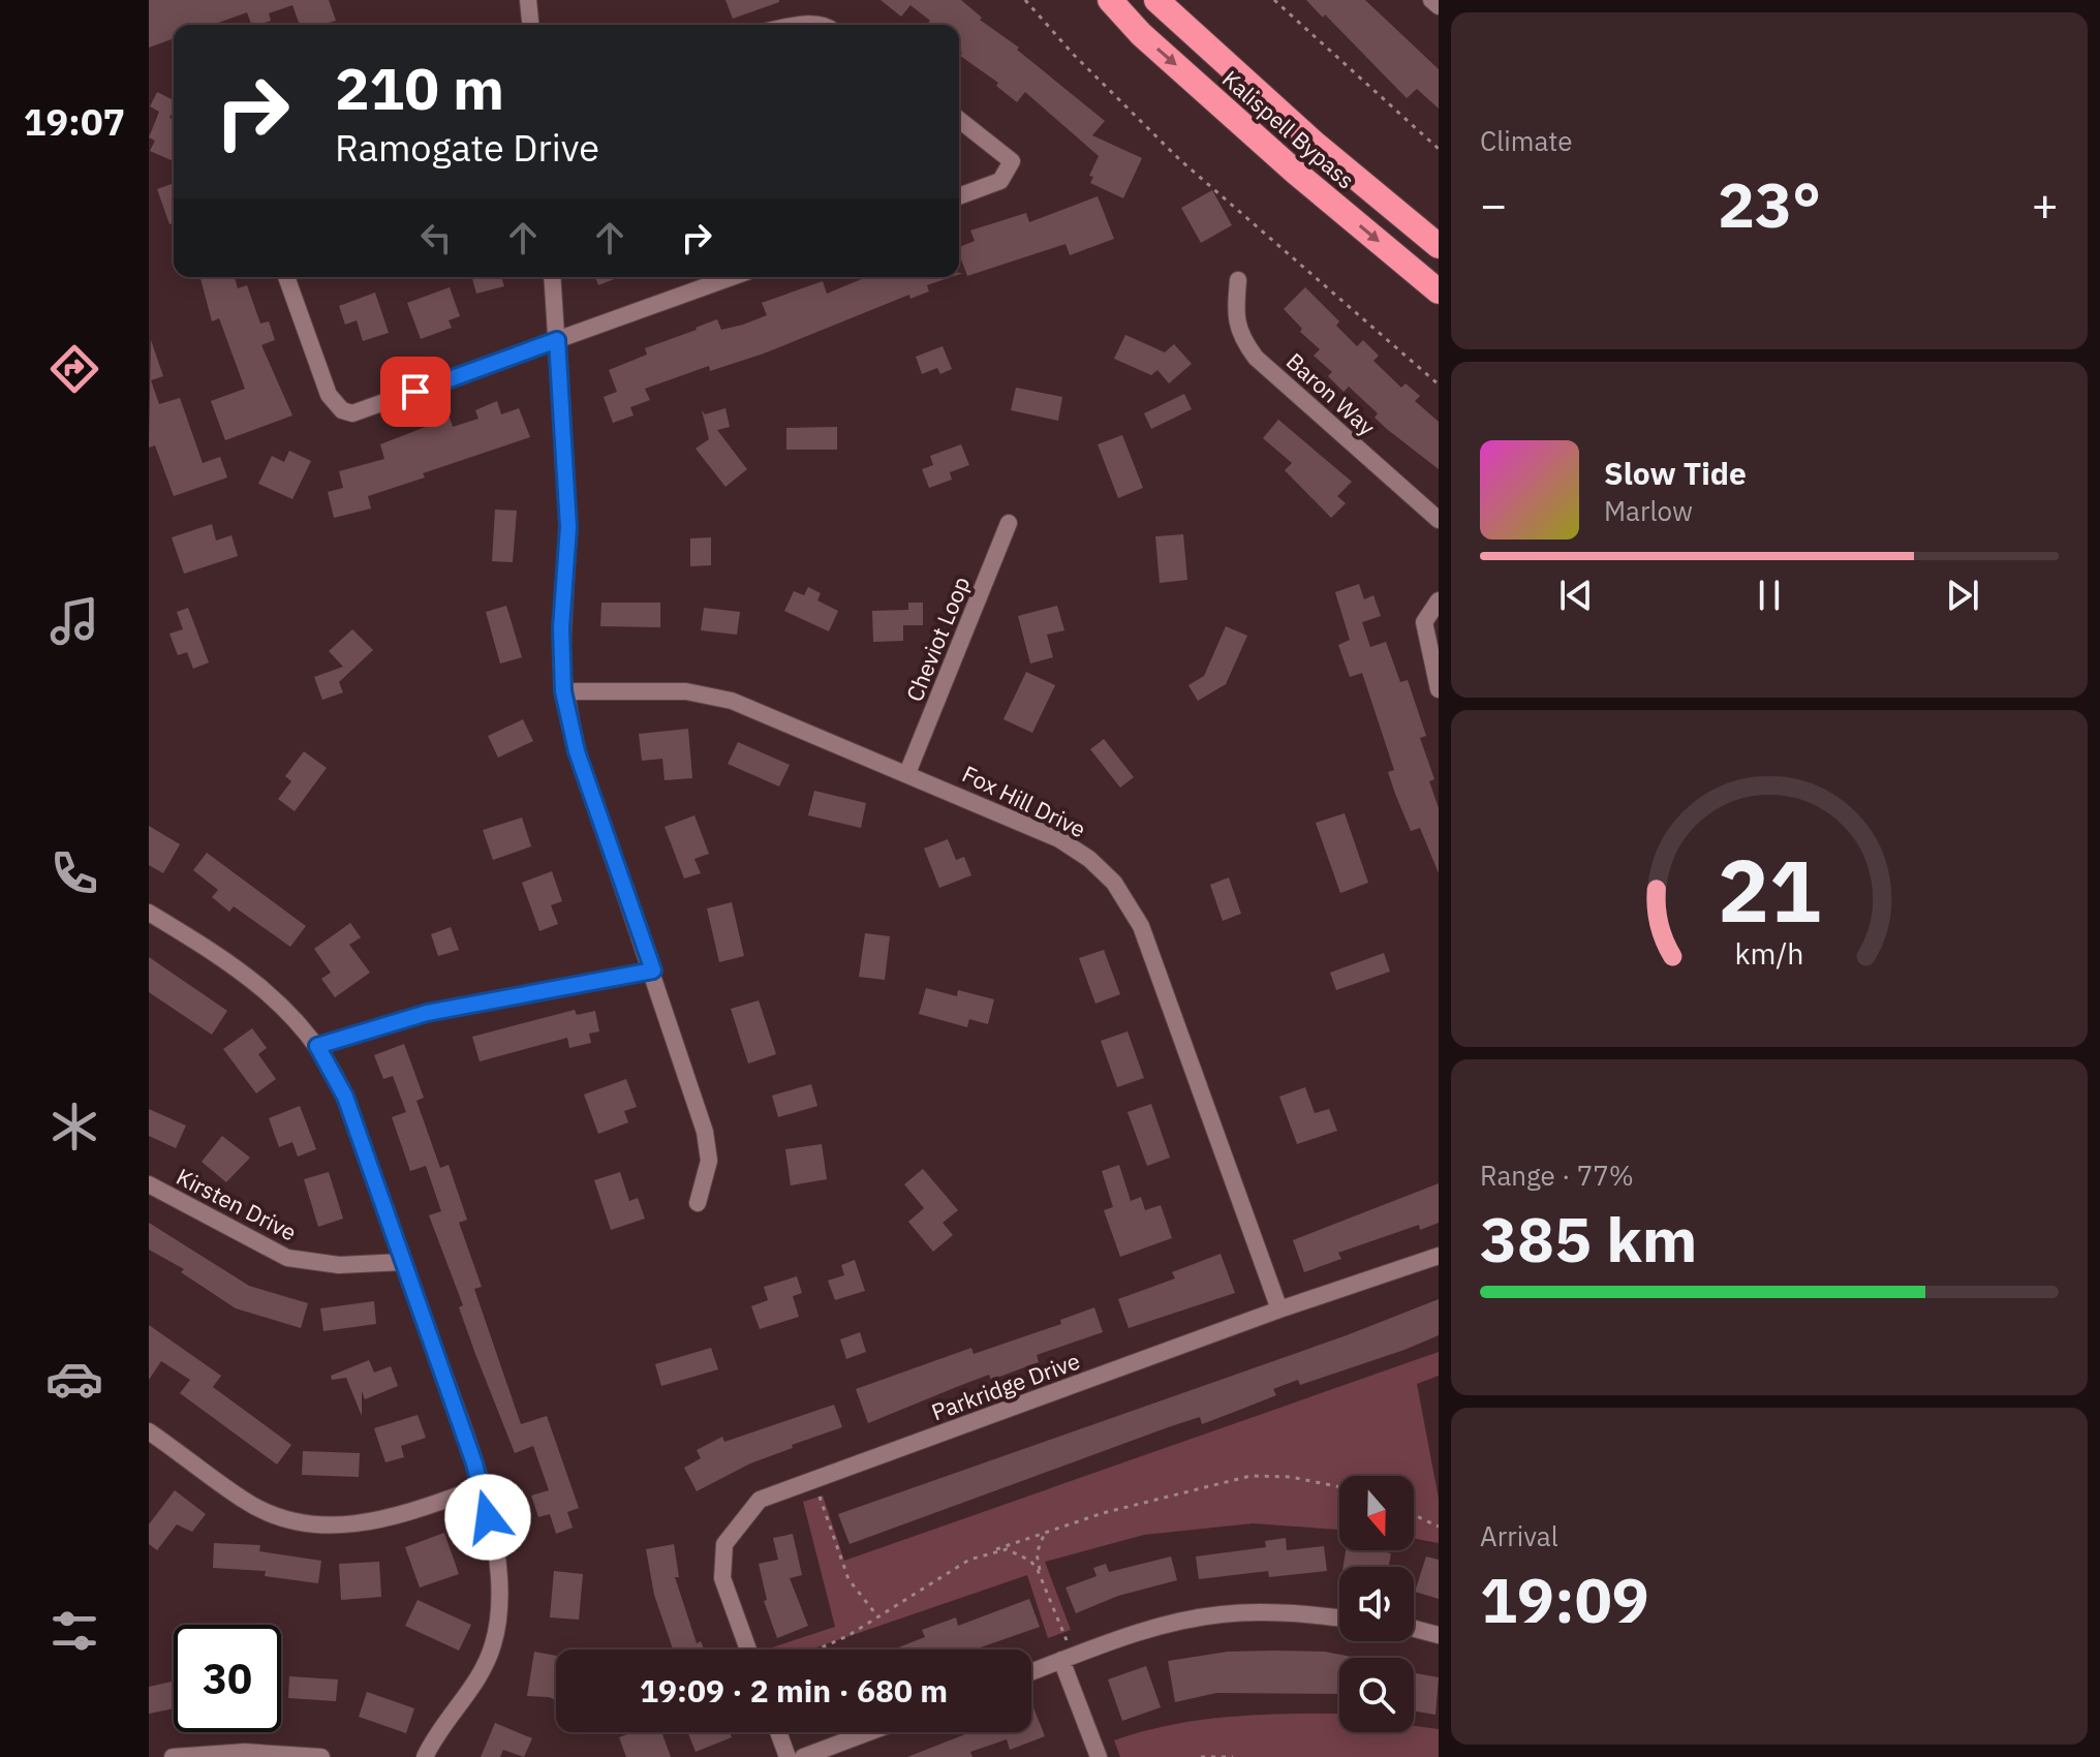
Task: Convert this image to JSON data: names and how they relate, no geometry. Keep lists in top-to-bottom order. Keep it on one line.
{"streets":{"highway":["Kalispell Bypass"],"street":["Baron Way","Cheviot Loop","Fox Hill Drive","Kirsten Drive","Parkridge Drive"]},"crossings":[["Cheviot Loop","Fox Hill Drive"],["Fox Hill Drive","Parkridge Drive"]],"north":"bottom","page":{"tabs":"19:07","tile":["Climate",["Range · 77%","385 km"],["Arrival","19:09"]],"turn":["210 m","Ramogate Drive"],"heat":["−","23°","+"],"song":["Slow Tide","Marlow"],"limit":"30","trip":"19:09 · 2 min · 680 m","gauge":["21","km/h"]}}
